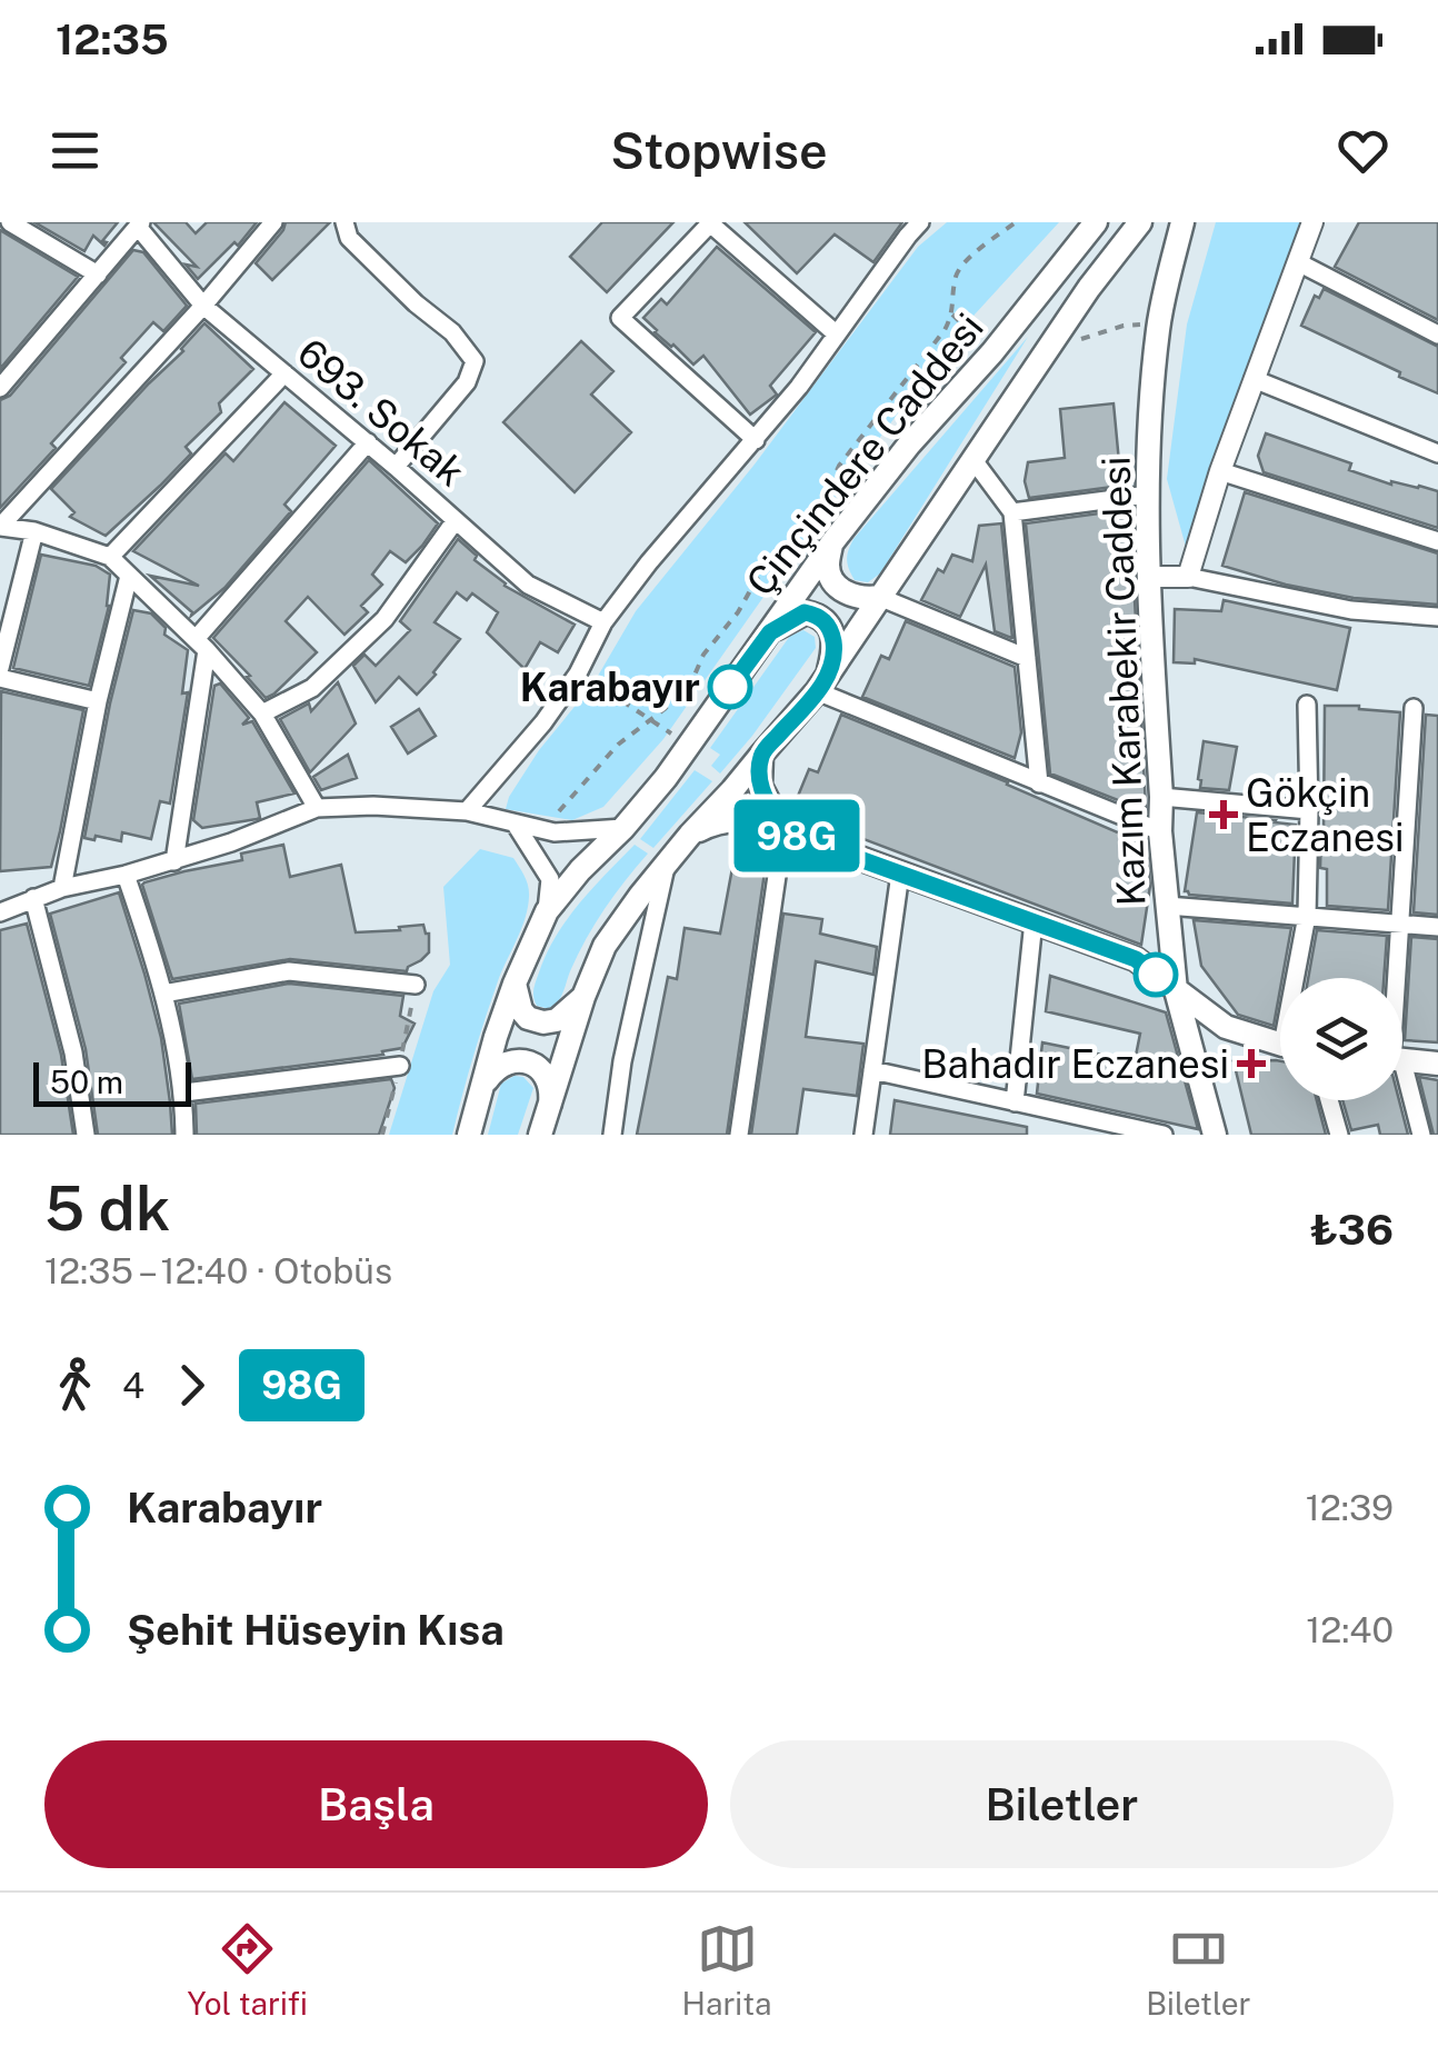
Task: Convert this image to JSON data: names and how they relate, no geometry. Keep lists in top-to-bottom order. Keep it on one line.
{"streets":{"main road":["Çinçindere Caddesi","Kazım Karabekir Caddesi"],"street":["693. Sokak"]},"places":{"other":["Karabayır"],"health":["Gökçin Eczanesi","Bahadır Eczanesi"]},"lines":["bus line 98G"],"scale_bar":"50 m","page":{"status":"12:35","header":"Stopwise","on_map":"98G","scale":"50 m","heading":["5 dk","12:35 – 12:40 · Otobüs","₺36"],"legs":["4","98G"],"list":[{"name":"Karabayır","value":"12:39"},{"name":"Şehit Hüseyin Kısa","value":"12:40"}],"buttons":["Başla","Biletler"],"tabs":["Yol tarifi","Harita","Biletler"]}}
